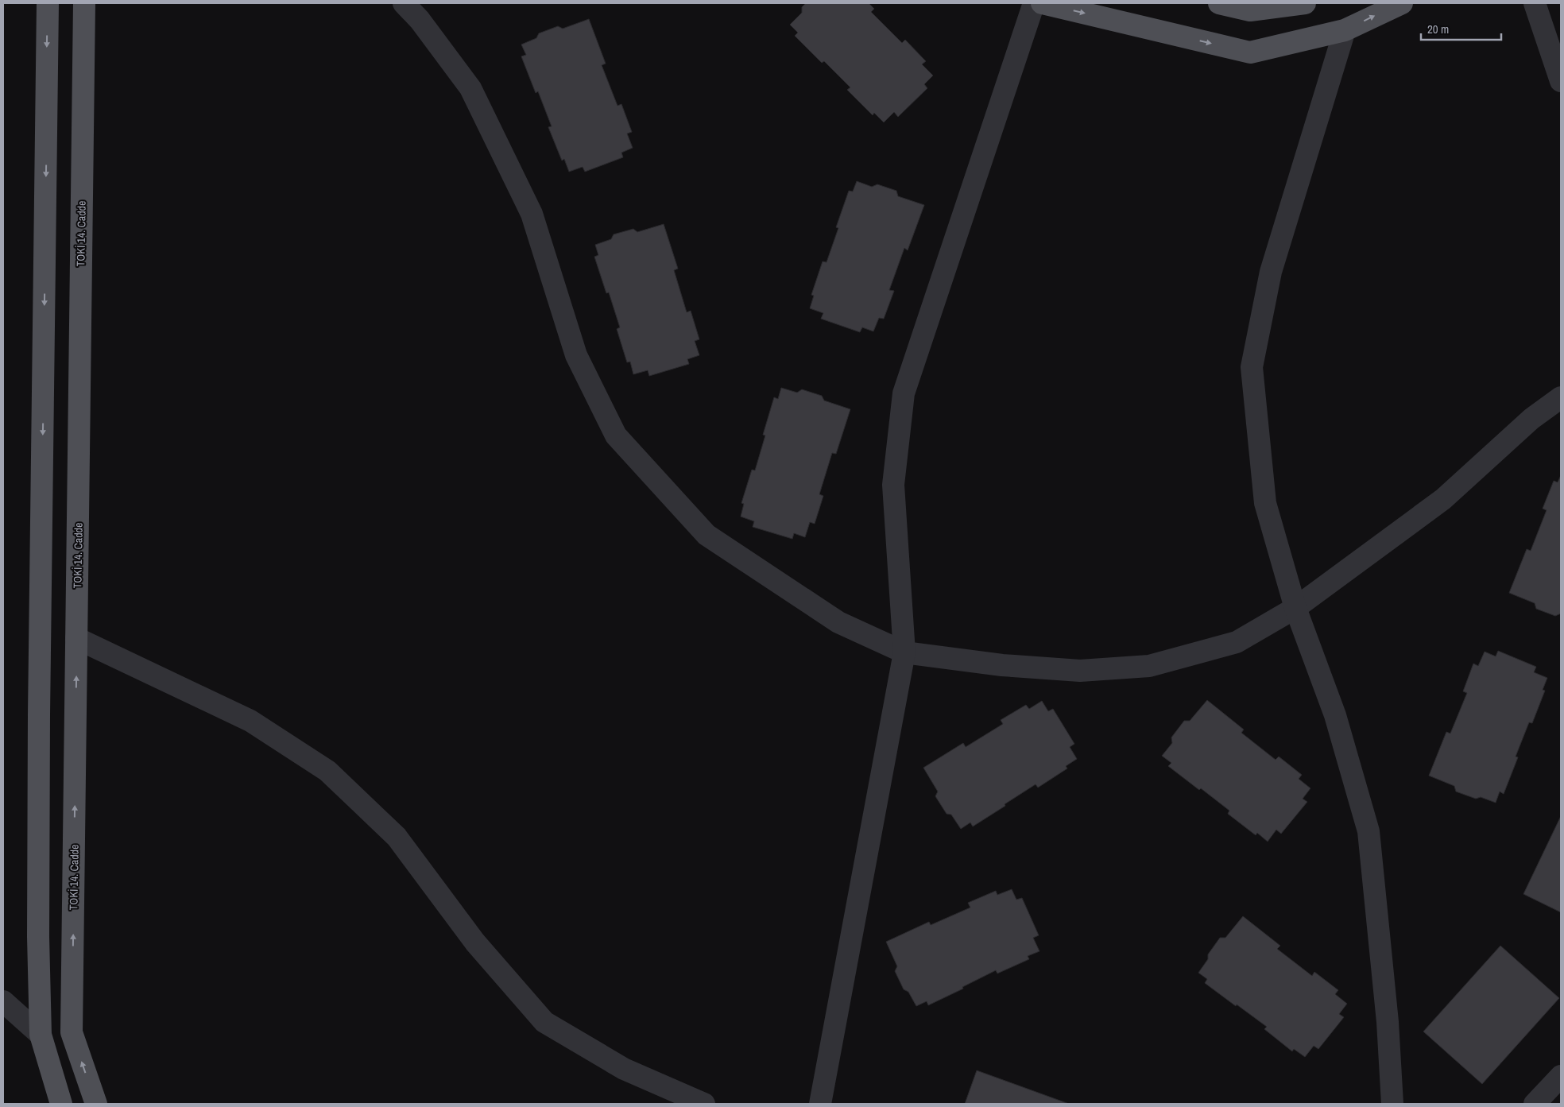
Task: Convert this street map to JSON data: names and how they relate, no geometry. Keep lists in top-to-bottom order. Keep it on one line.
{"streets":{"main road":["TOKİ 14. Cadde"]},"scale_bar":"20 m"}
